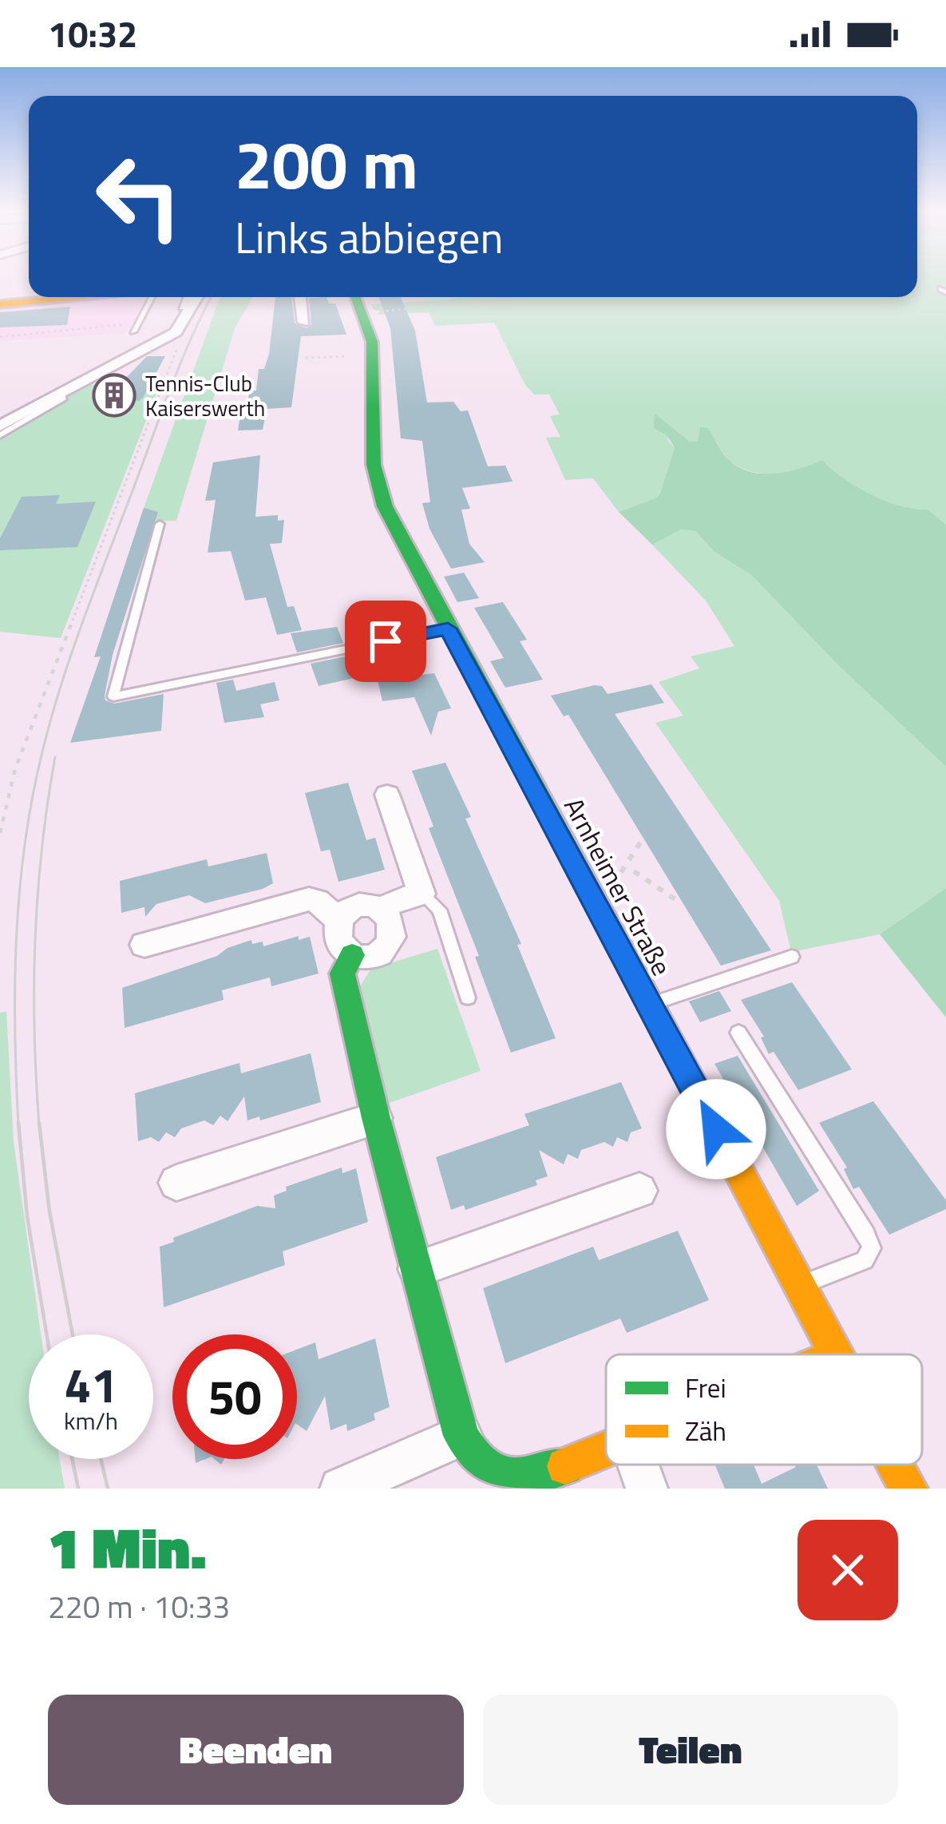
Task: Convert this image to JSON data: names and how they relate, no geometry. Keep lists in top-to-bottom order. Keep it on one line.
{"streets":{"main road":["Arnheimer Straße"]},"places":{"building":["Tennis-Club Kaiserswerth"]},"legend":["Frei","Zäh"],"page":{"status":"10:32","turn":["200 m","Links abbiegen"],"speed":"41 km/h","limit":"50","heading":["1 Min.","220 m · 10:33"],"buttons":["Beenden","Teilen"]}}
